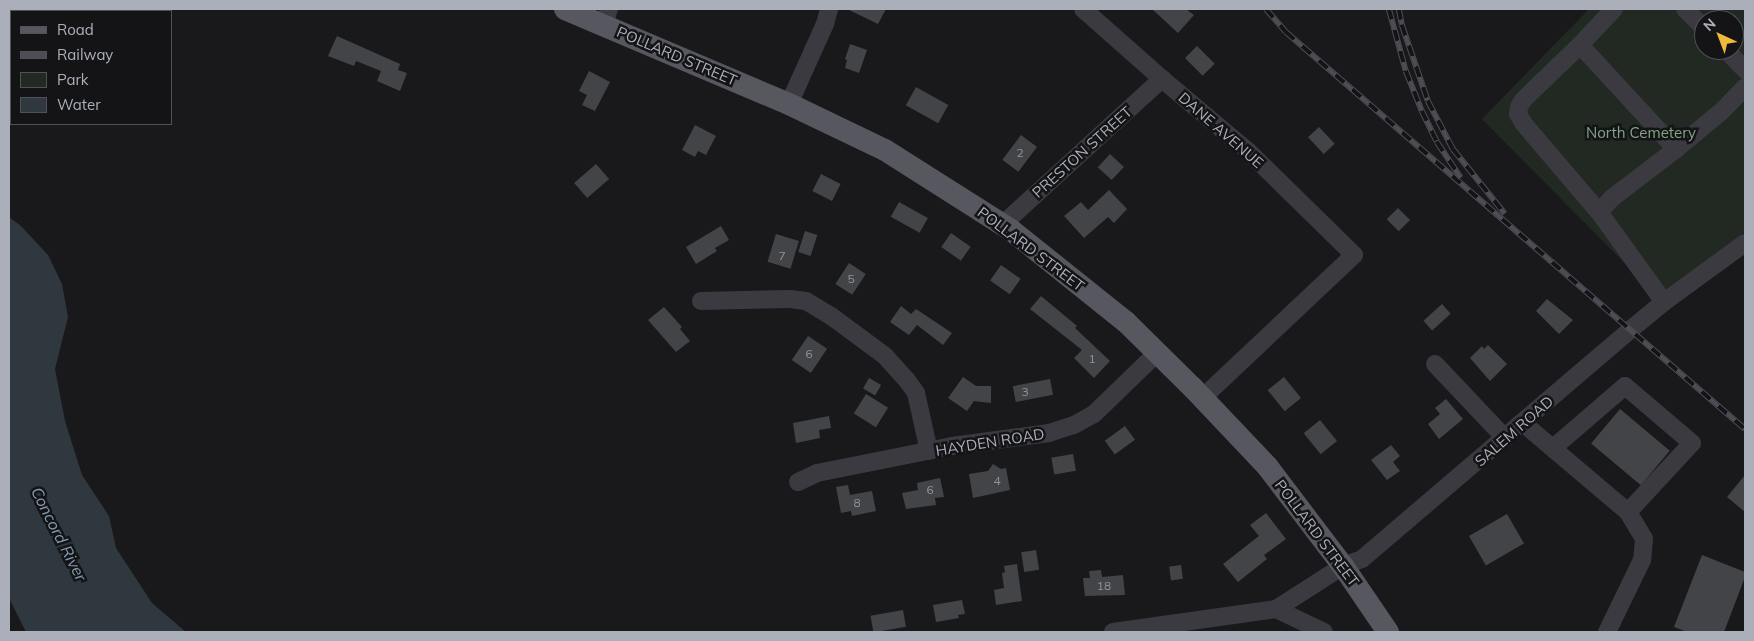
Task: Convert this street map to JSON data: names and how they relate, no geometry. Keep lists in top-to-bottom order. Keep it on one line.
{"streets":{"main road":["POLLARD STREET"],"street":["DANE AVENUE","PRESTON STREET","SALEM ROAD","HAYDEN ROAD"]},"crossings":[["POLLARD STREET","DANE AVENUE"],["POLLARD STREET","PRESTON STREET"],["POLLARD STREET","SALEM ROAD"],["POLLARD STREET","HAYDEN ROAD"],["DANE AVENUE","PRESTON STREET"]],"water":["Concord River"],"parks":["North Cemetery"],"house_numbers":["2","7","5","6","1","3","4","6","8","18"],"legend":["Road","Railway","Park","Water"],"north":"top left"}
